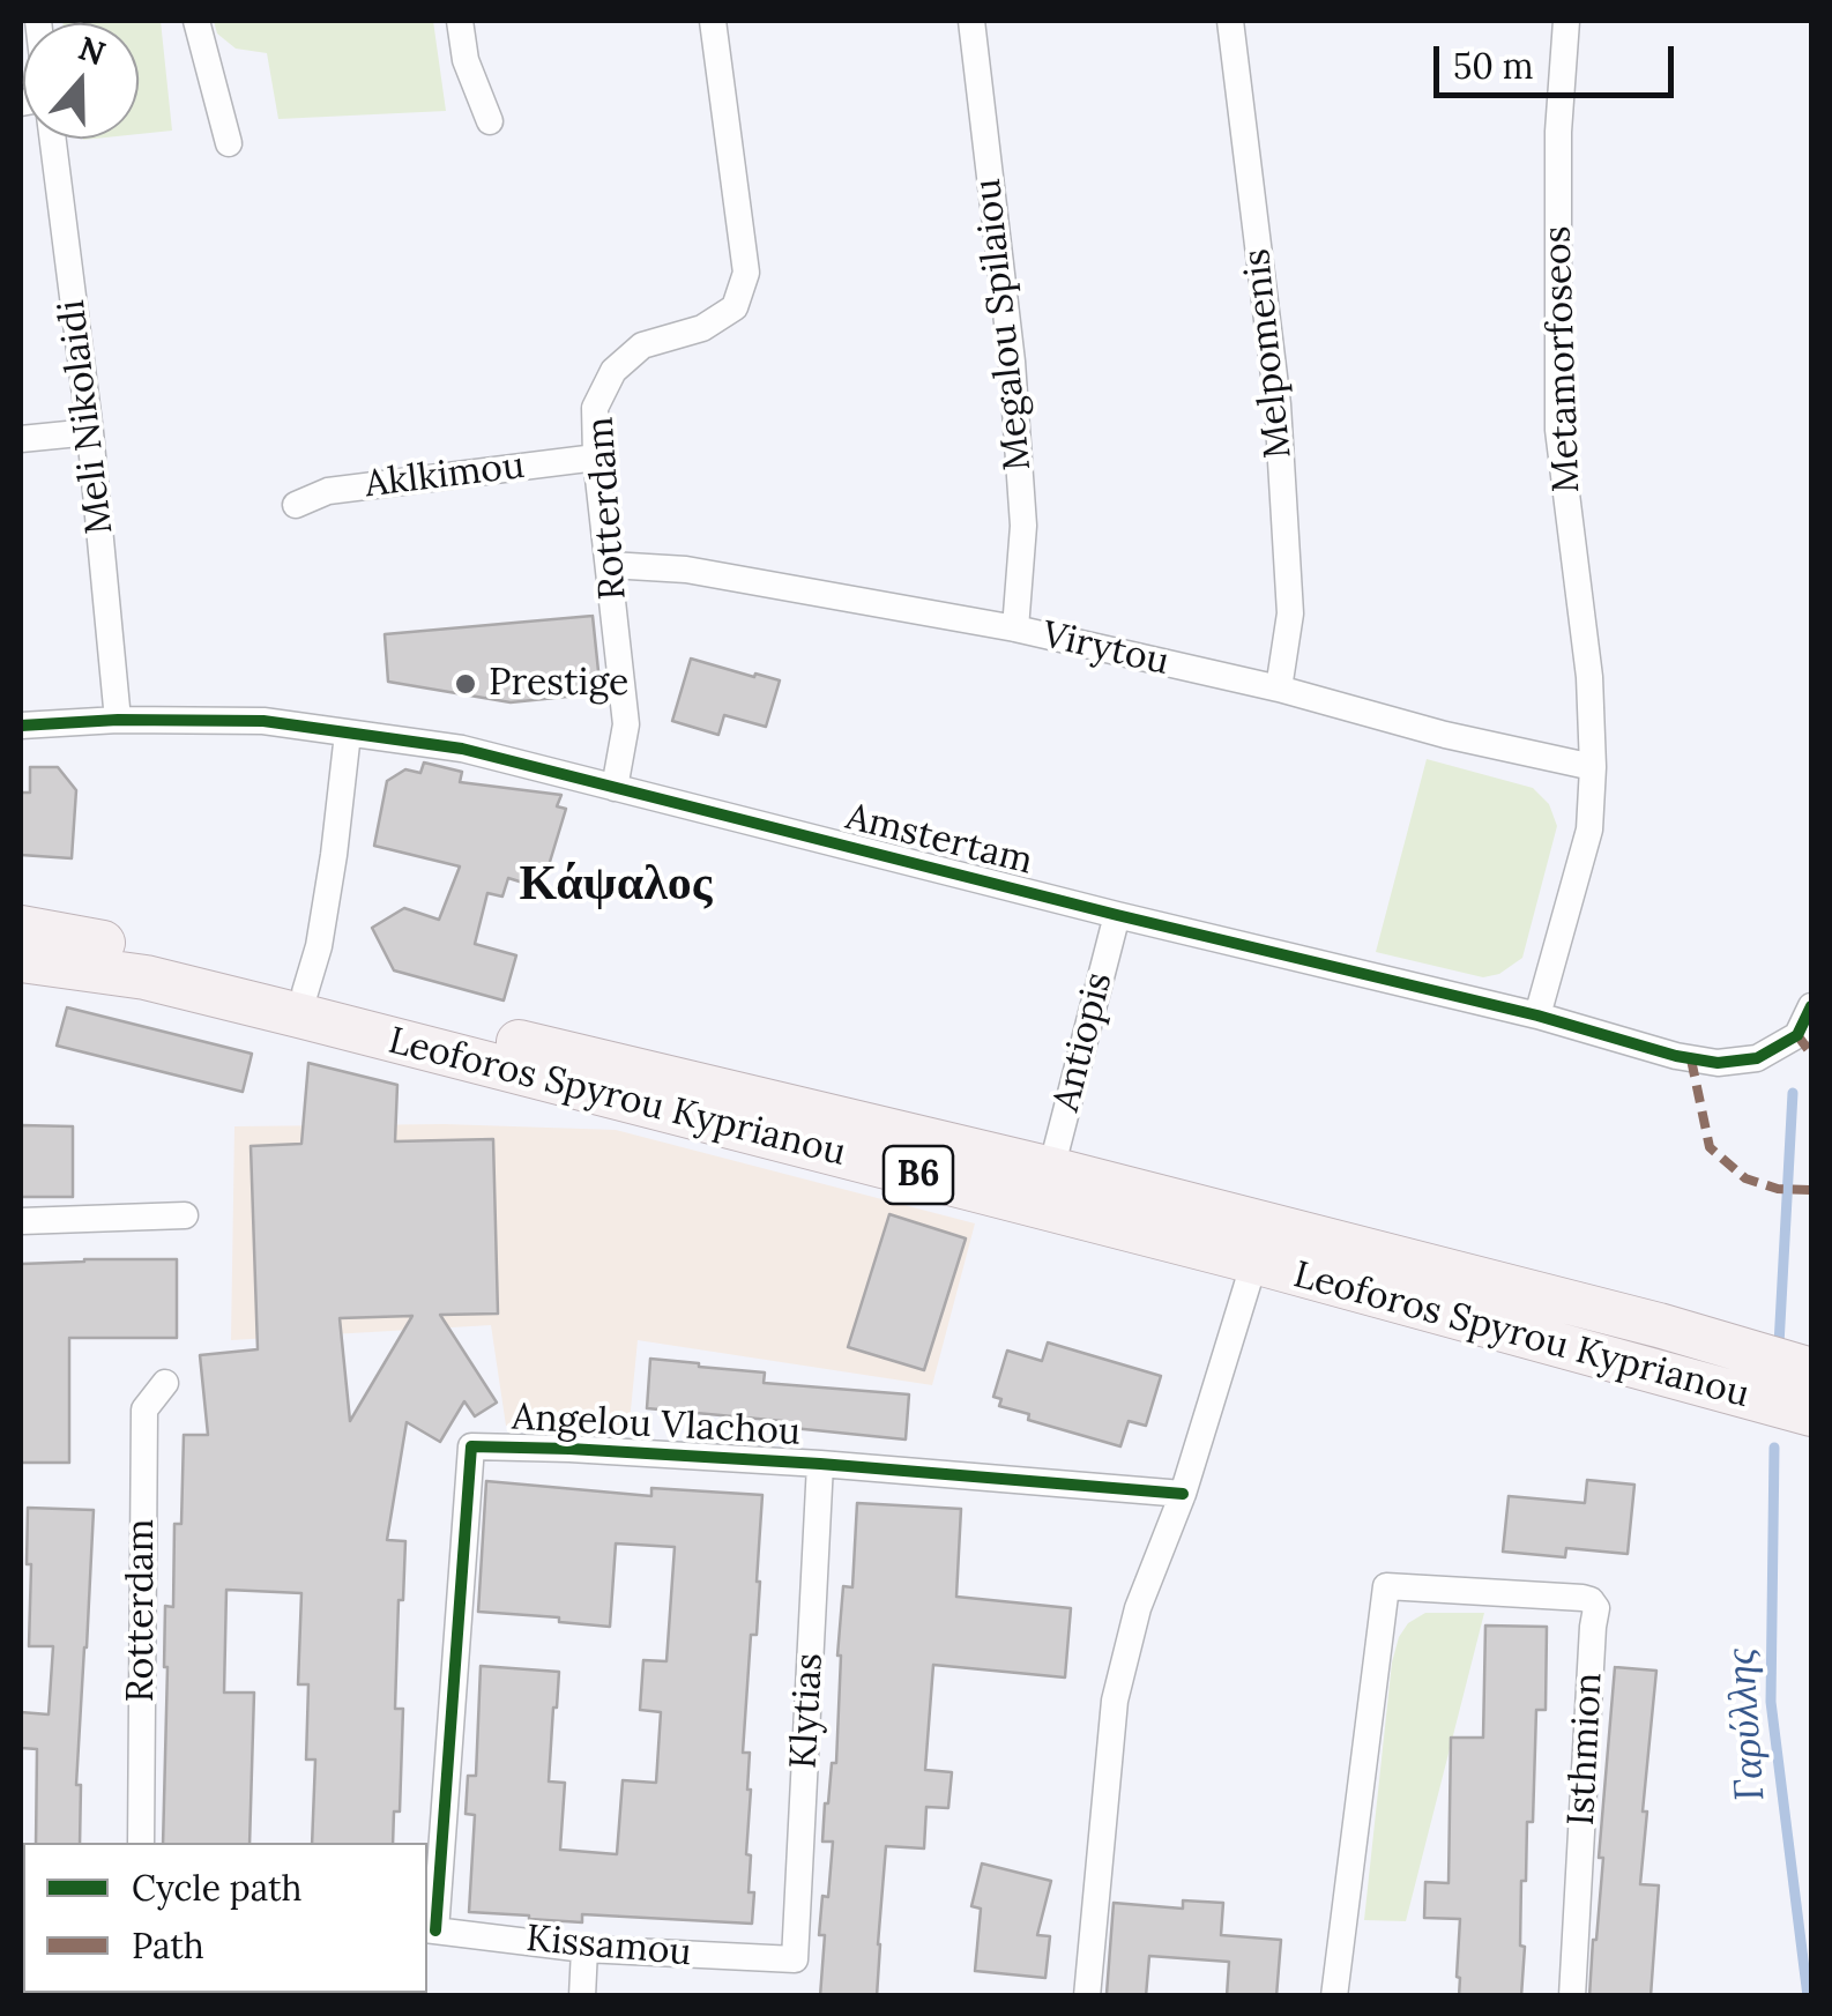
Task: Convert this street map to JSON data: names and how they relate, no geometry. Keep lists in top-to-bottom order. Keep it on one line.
{"streets":{"main road":["Leoforos Spyrou Kyprianou","B6"],"street":["Megalou Spilaiou","Melpomenis","Metamorfoseos","Meli Nikolaidi","Aklkimou","Rotterdam","Virytou","Amstertam","Antiopis","Angelou Vlachou","Klytias","Isthmion","Kissamou"]},"crossings":[["Megalou Spilaiou","Virytou"],["Melpomenis","Virytou"],["Metamorfoseos","Virytou"],["Metamorfoseos","Amstertam"],["Meli Nikolaidi","Amstertam"],["Aklkimou","Rotterdam"],["Rotterdam","Virytou"],["Rotterdam","Amstertam"],["Amstertam","Antiopis"],["Antiopis","Leoforos Spyrou Kyprianou"],["Angelou Vlachou","Klytias"],["Angelou Vlachou","Kissamou"],["Klytias","Kissamou"]],"districts":["Κάψαλος"],"water":["Γαρύλλης"],"places":["Prestige"],"legend":["Cycle path","Path"],"scale_bar":"50 m","north":"top"}
